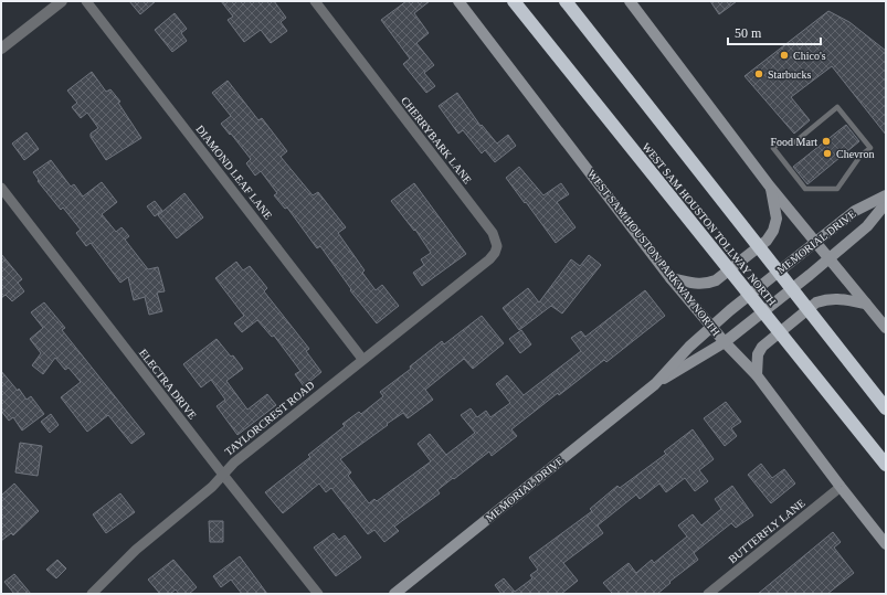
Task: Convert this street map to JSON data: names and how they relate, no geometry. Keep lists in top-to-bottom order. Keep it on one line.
{"streets":{"highway":["WEST SAM HOUSTON TOLLWAY NORTH"],"main road":["MEMORIAL DRIVE","WEST SAM HOUSTON PARKWAY NORTH"],"street":["CHERRYBARK LANE","DIAMOND LEAF LANE","ELECTRA DRIVE","TAYLORCREST ROAD","BUTTERFLY LANE"]},"crossings":[["CHERRYBARK LANE","TAYLORCREST ROAD"],["DIAMOND LEAF LANE","TAYLORCREST ROAD"],["MEMORIAL DRIVE","WEST SAM HOUSTON PARKWAY NORTH"],["WEST SAM HOUSTON PARKWAY NORTH","BUTTERFLY LANE"],["ELECTRA DRIVE","TAYLORCREST ROAD"]],"places":["Chico's","Starbucks","Food Mart","Chevron"],"scale_bar":"50 m"}
